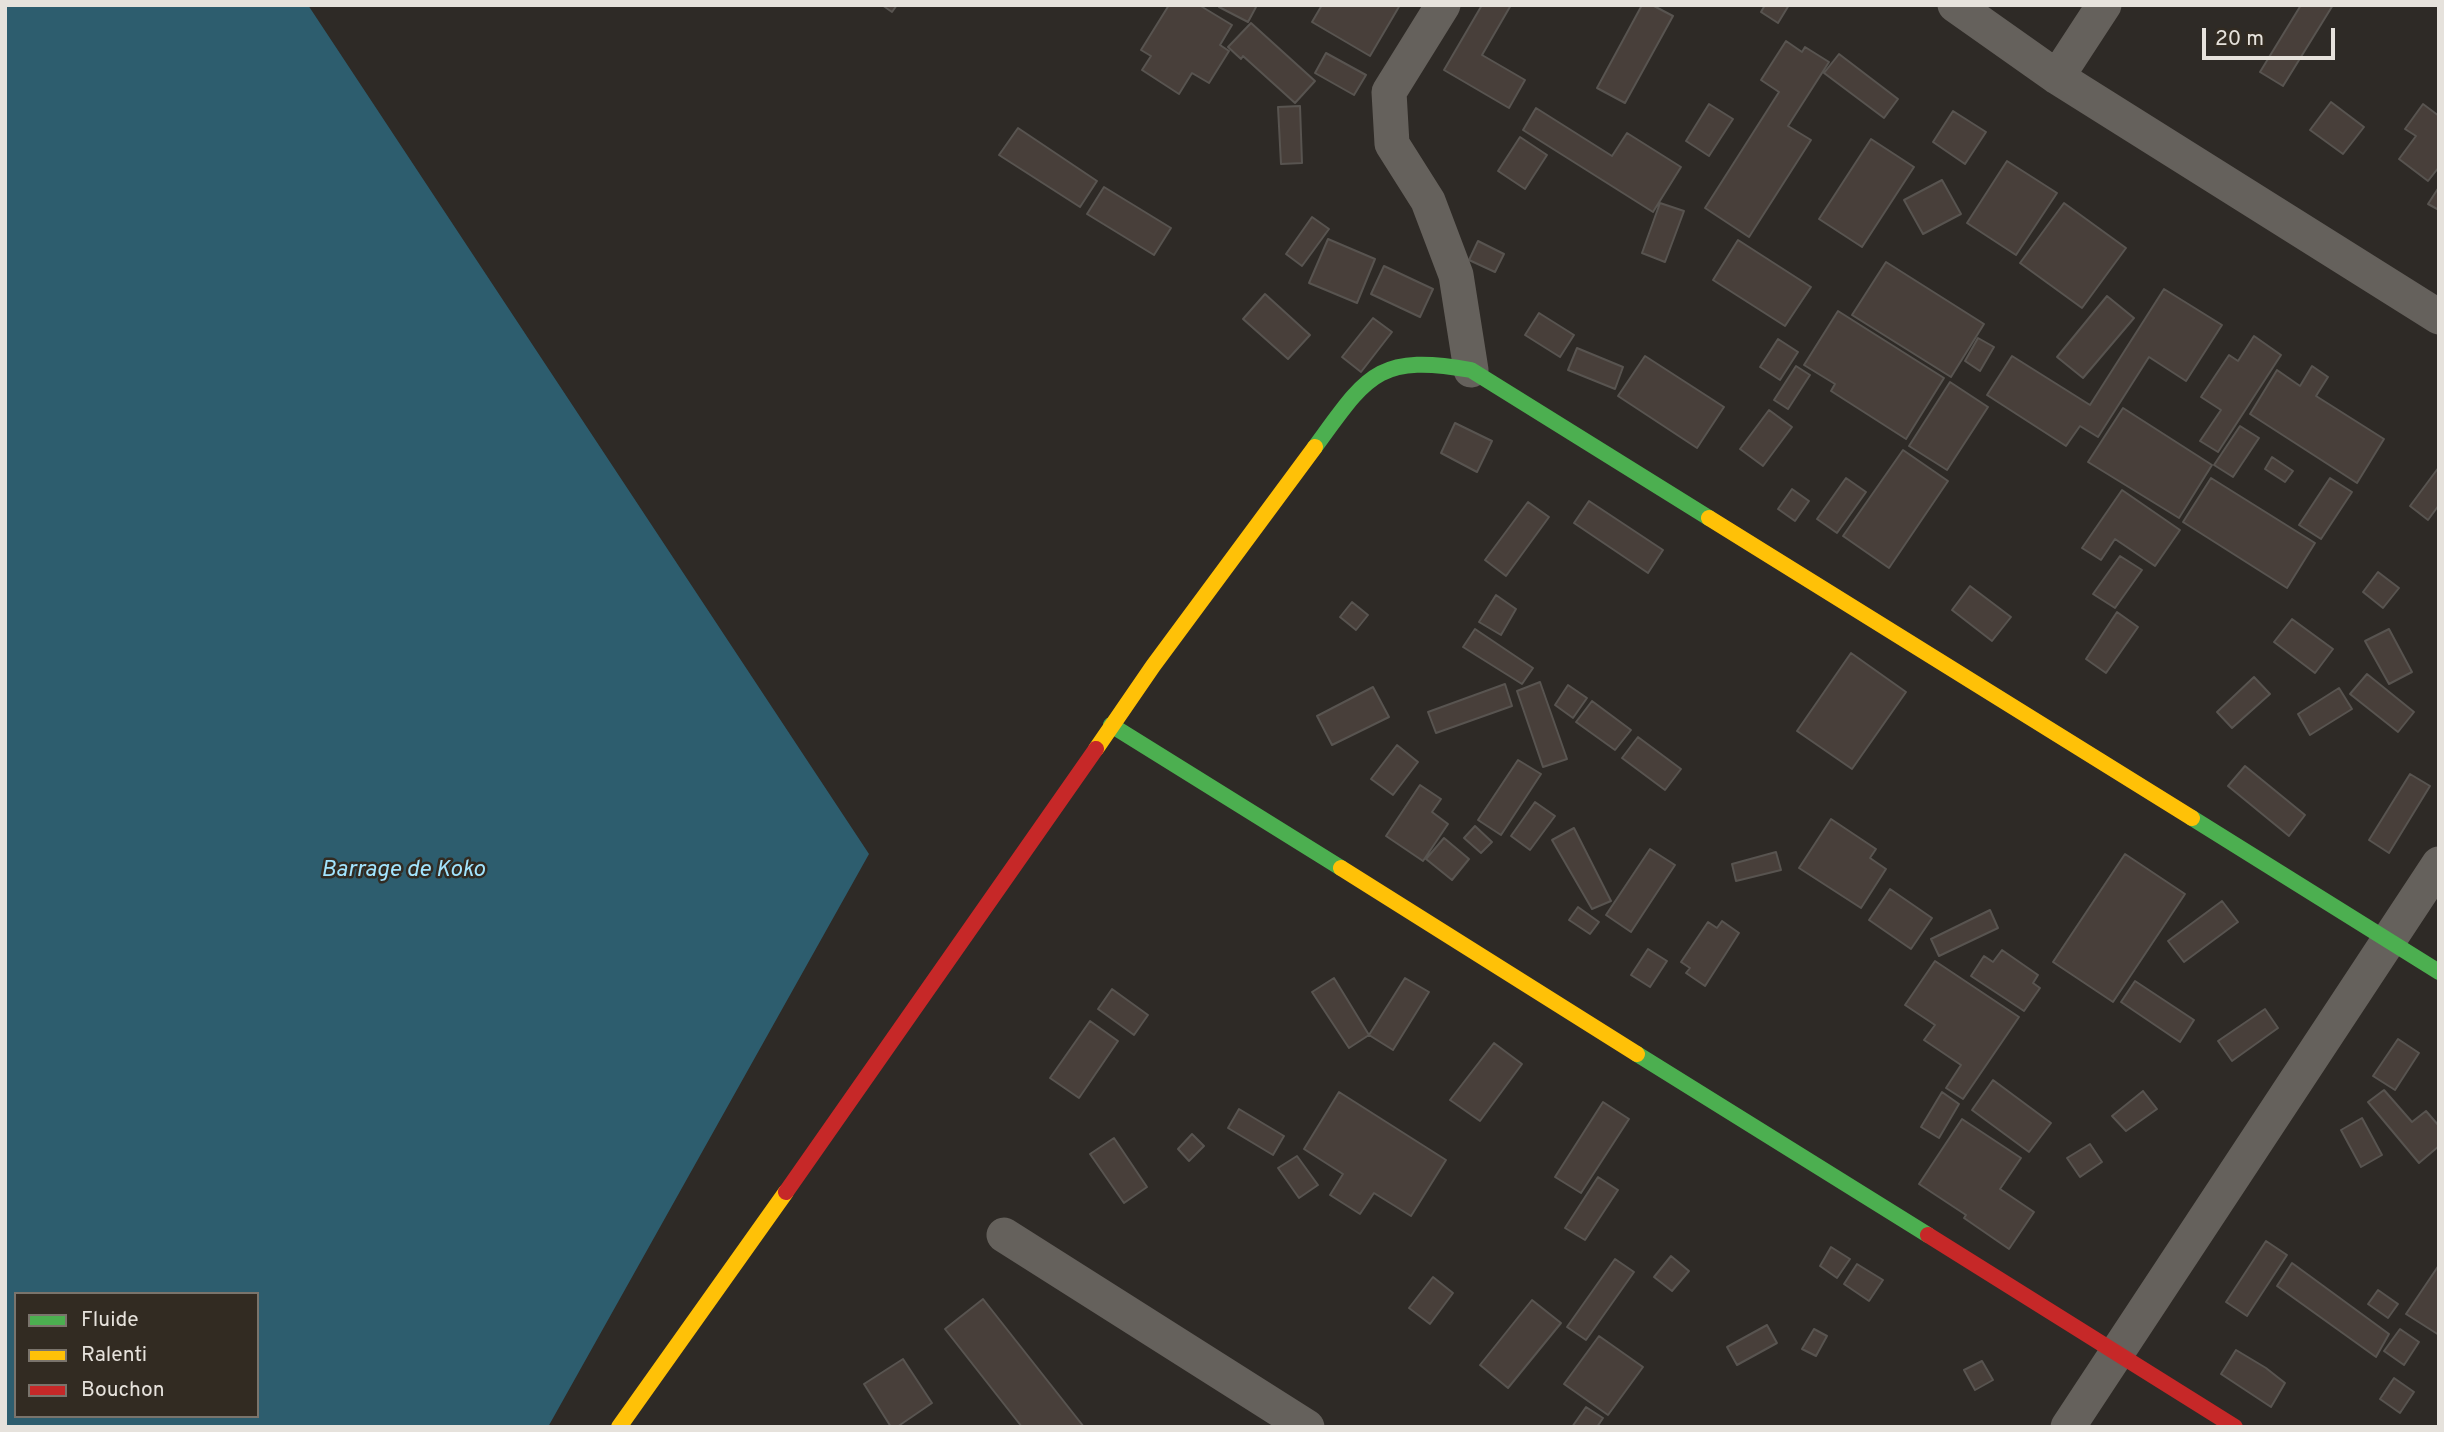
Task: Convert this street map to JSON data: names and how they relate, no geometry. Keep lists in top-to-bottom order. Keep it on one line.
{"water":["Barrage de Koko"],"legend":["Fluide","Ralenti","Bouchon"],"scale_bar":"20 m"}
